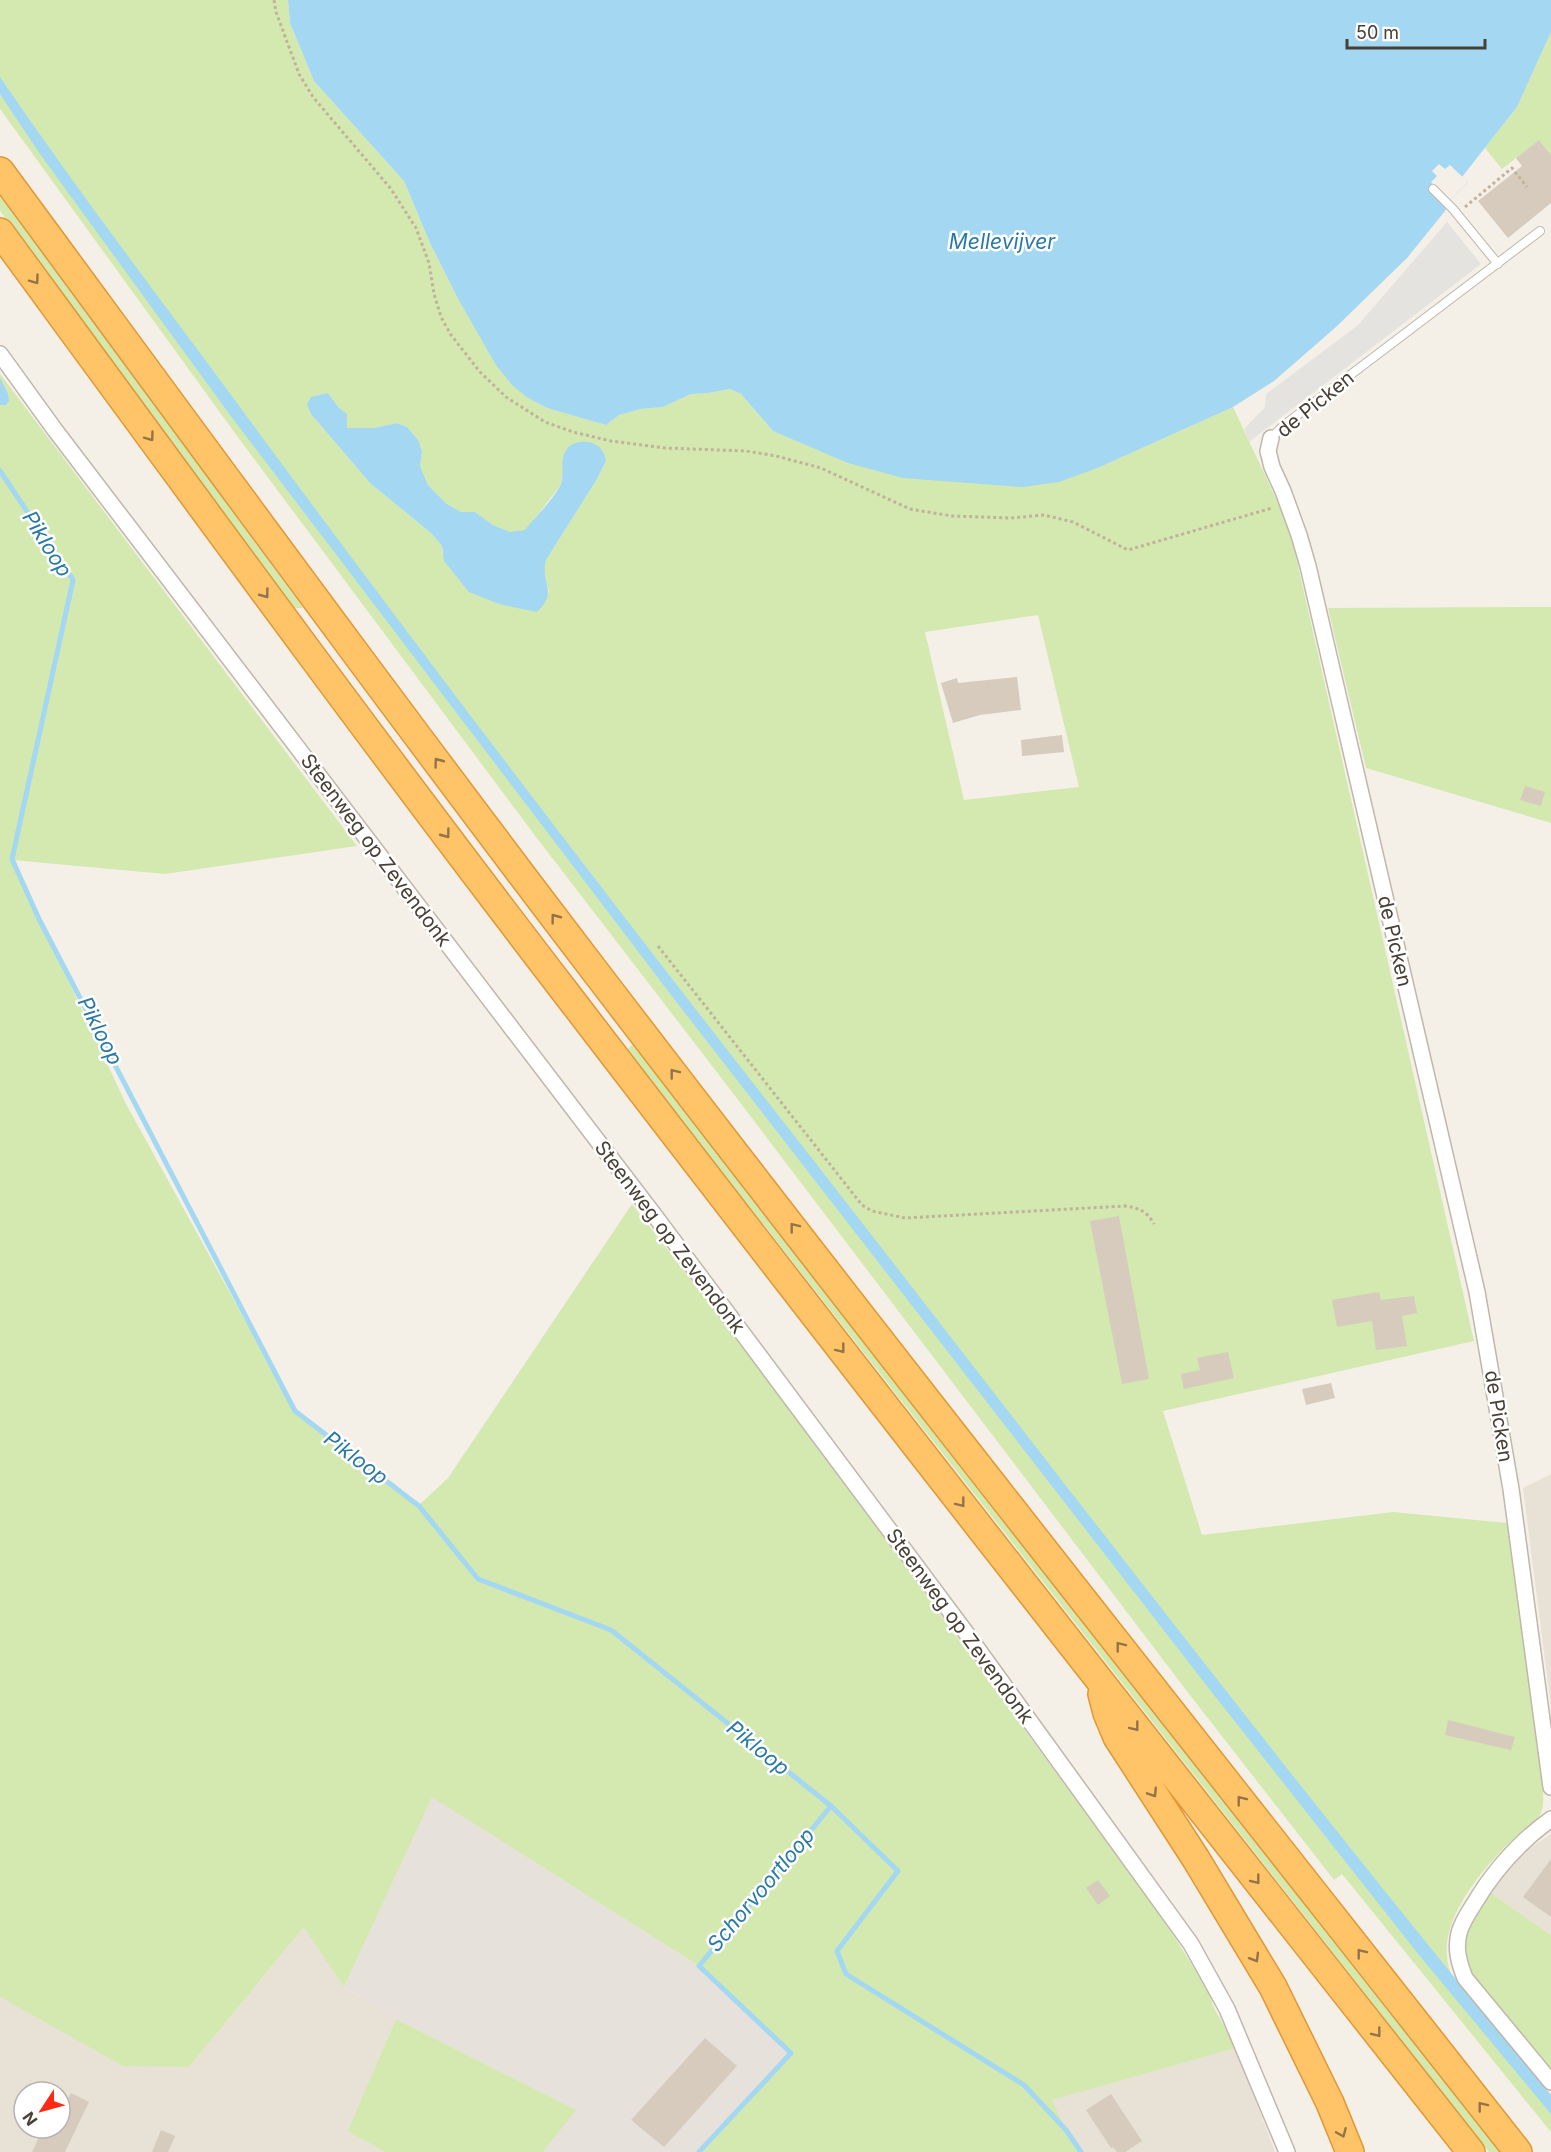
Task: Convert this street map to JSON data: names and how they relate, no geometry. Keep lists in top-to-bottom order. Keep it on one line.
{"streets":{"street":["de Picken","Steenweg op Zevendonk"]},"water":["Mellevijver","Pikloop","Schorvoortloop"],"scale_bar":"50 m","north":"bottom left"}
